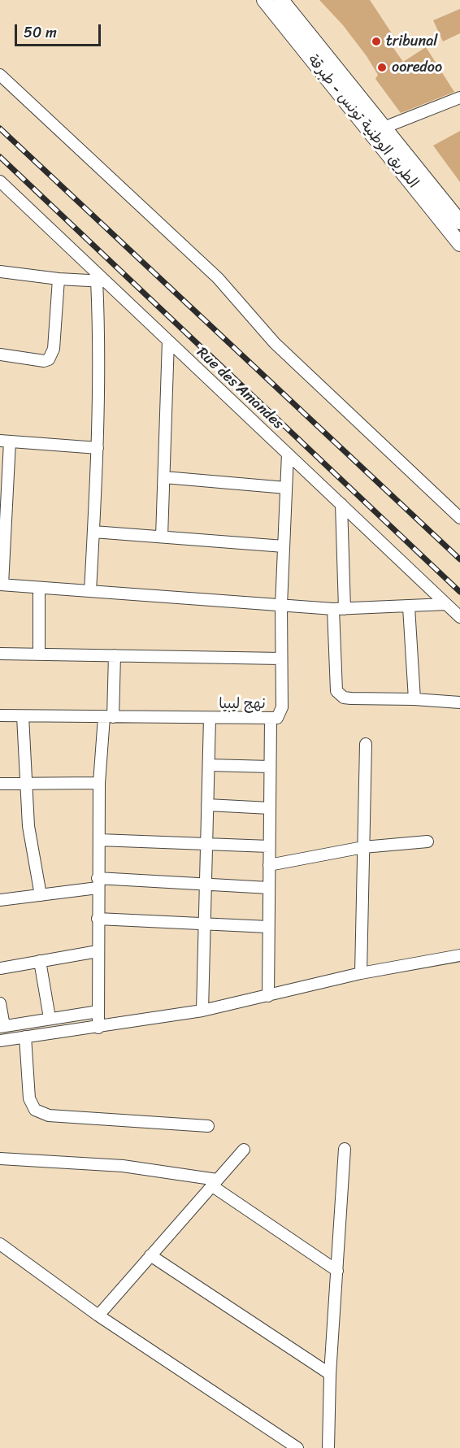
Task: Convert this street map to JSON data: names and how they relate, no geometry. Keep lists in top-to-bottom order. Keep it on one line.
{"streets":{"main road":["الطريق الوطنية تونس - طبرقة"],"street":["Rue des Amandes","نهج ليبيا"]},"crossings":[["Rue des Amandes","نهج ليبيا"]],"places":["tribunal","ooredoo"],"scale_bar":"50 m"}
